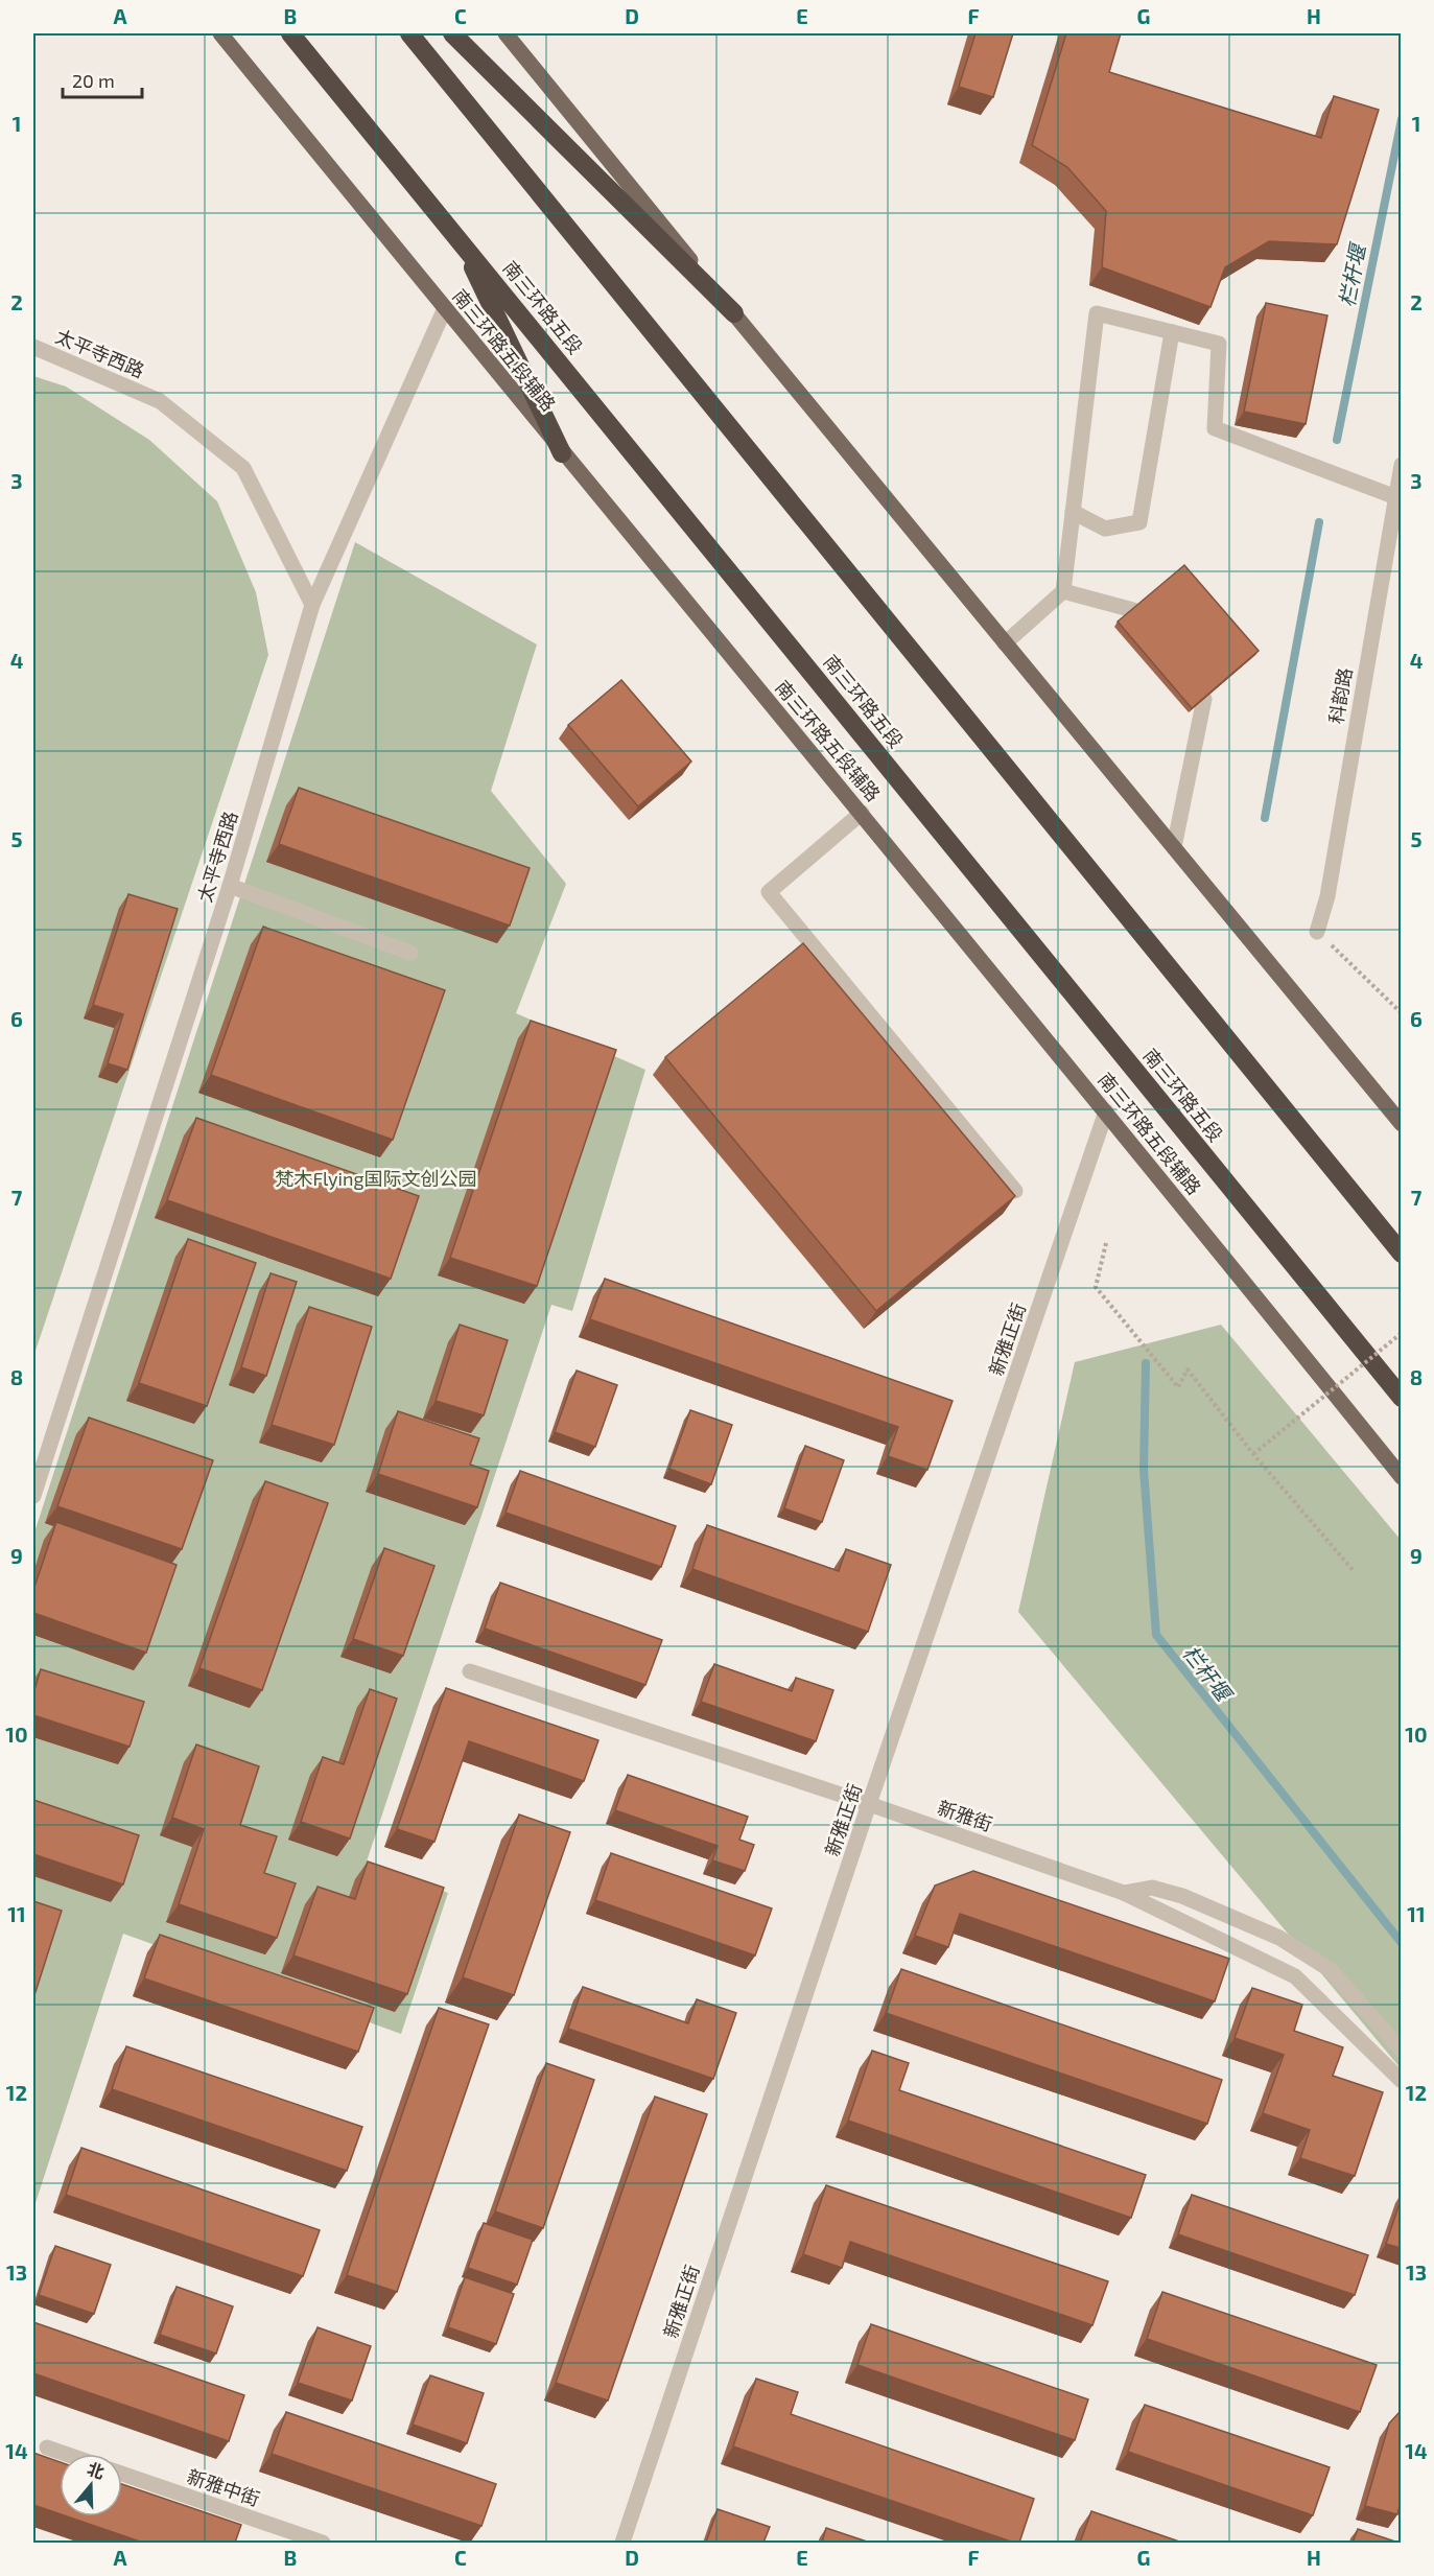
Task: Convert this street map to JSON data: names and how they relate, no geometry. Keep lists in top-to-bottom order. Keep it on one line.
{"streets":{"highway":["南三环路五段"],"main road":["南三环路五段辅路"],"street":["太平寺西路","科韵路","新雅正街","新雅街","新雅中街"]},"crossings":[["南三环路五段辅路","新雅正街"],["新雅正街","新雅街"]],"water":["栏杆堰"],"parks":["梵木Flying国际文创公园"],"scale_bar":"20 m","north":"top","grid":{"columns":["A","B","C","D","E","F","G","H"],"rows":["1","2","3","4","5","6","7","8","9","10","11","12","13","14"]}}
